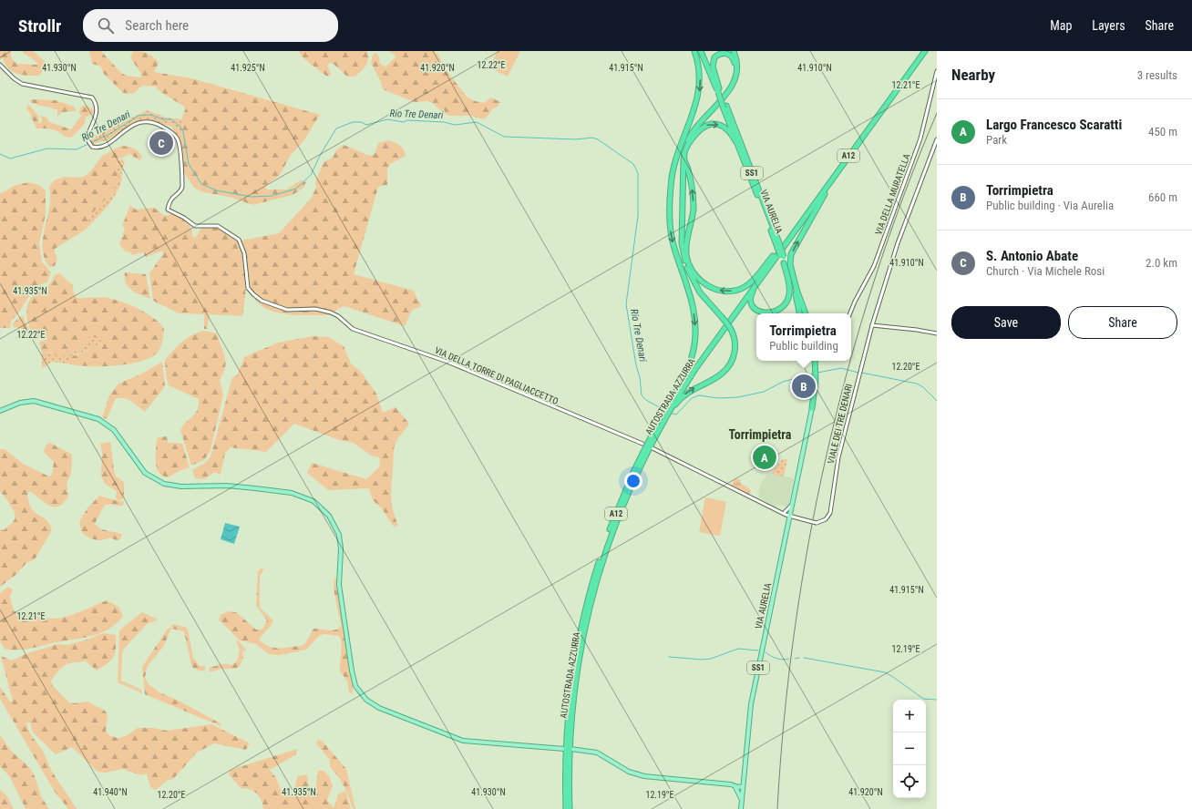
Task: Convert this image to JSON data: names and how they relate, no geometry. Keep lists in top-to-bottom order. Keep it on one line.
{"streets":{"highway":["A12","SS1","VIA AURELIA","AUTOSTRADA AZZURRA"],"street":["VIA DELLA MURATELLA","VIA DELLA TORRE DI PAGLIACCETTO","VIALE DEI TRE DENARI"]},"crossings":[["VIA AURELIA","VIALE DEI TRE DENARI"]],"districts":["Torrimpietra"],"water":["Rio Tre Denari"],"page":{"header":"Strollr","search":"Search here","nav":["Map","Layers","Share"],"heading":["Nearby","3 results"],"list":[{"mark":"A","name":"Largo Francesco Scaratti","note":"Park","value":"450 m"},{"mark":"B","name":"Torrimpietra","note":"Public building · Via Aurelia","value":"660 m"},{"mark":"C","name":"S. Antonio Abate","note":"Church · Via Michele Rosi","value":"2.0 km"}],"pins":["C","B","A"],"buttons":["Save","Share"],"popup":["Torrimpietra","Public building"],"map_buttons":["+","−"]},"coordinates":["12.22°E","41.930°N","41.915°N","41.910°N","41.925°N","41.920°N","12.21°E","41.935°N","12.20°E","12.19°E","41.940°N"]}
